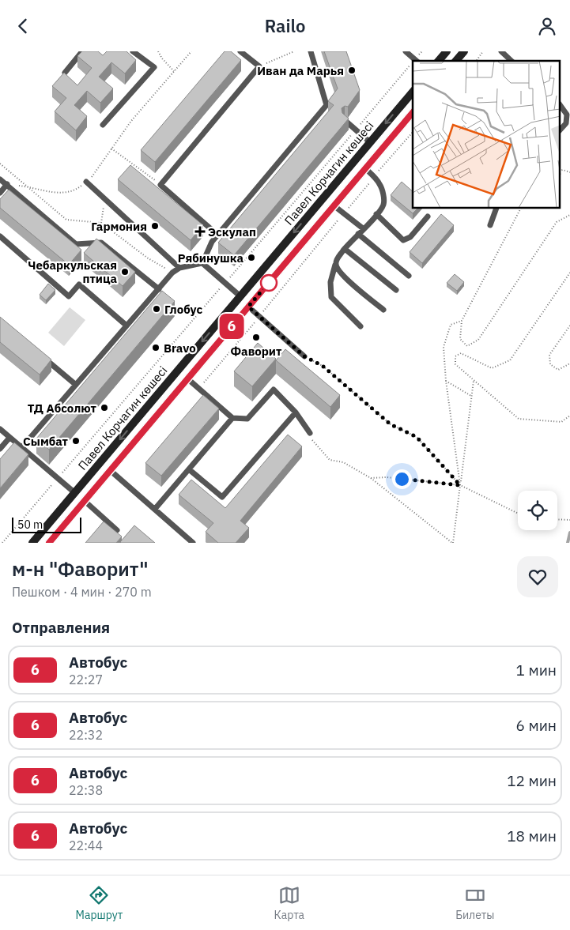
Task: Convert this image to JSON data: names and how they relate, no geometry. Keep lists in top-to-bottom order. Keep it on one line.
{"streets":{"street":["Павел Корчагин көшесі"]},"places":{"other":["Иван да Марья","Гармония","Рябинушка","Чебаркульская птица","Глобус","Фаворит","Bravo","ТД Абсолют","Сымбат"],"health":["Эскулап"]},"lines":["bus line 6"],"scale_bar":"50 m","page":{"header":"Railo","on_map":"6","scale":"50 m","heading":[["м-н \"Фаворит\"","Пешком · 4 мин · 270 m"],"Отправления"],"list":[{"mark":"6","name":"Автобус","note":"22:27","value":"1 мин"},{"mark":"6","name":"Автобус","note":"22:32","value":"6 мин"},{"mark":"6","name":"Автобус","note":"22:38","value":"12 мин"},{"mark":"6","name":"Автобус","note":"22:44","value":"18 мин"}],"tabs":["Маршрут","Карта","Билеты"]}}
